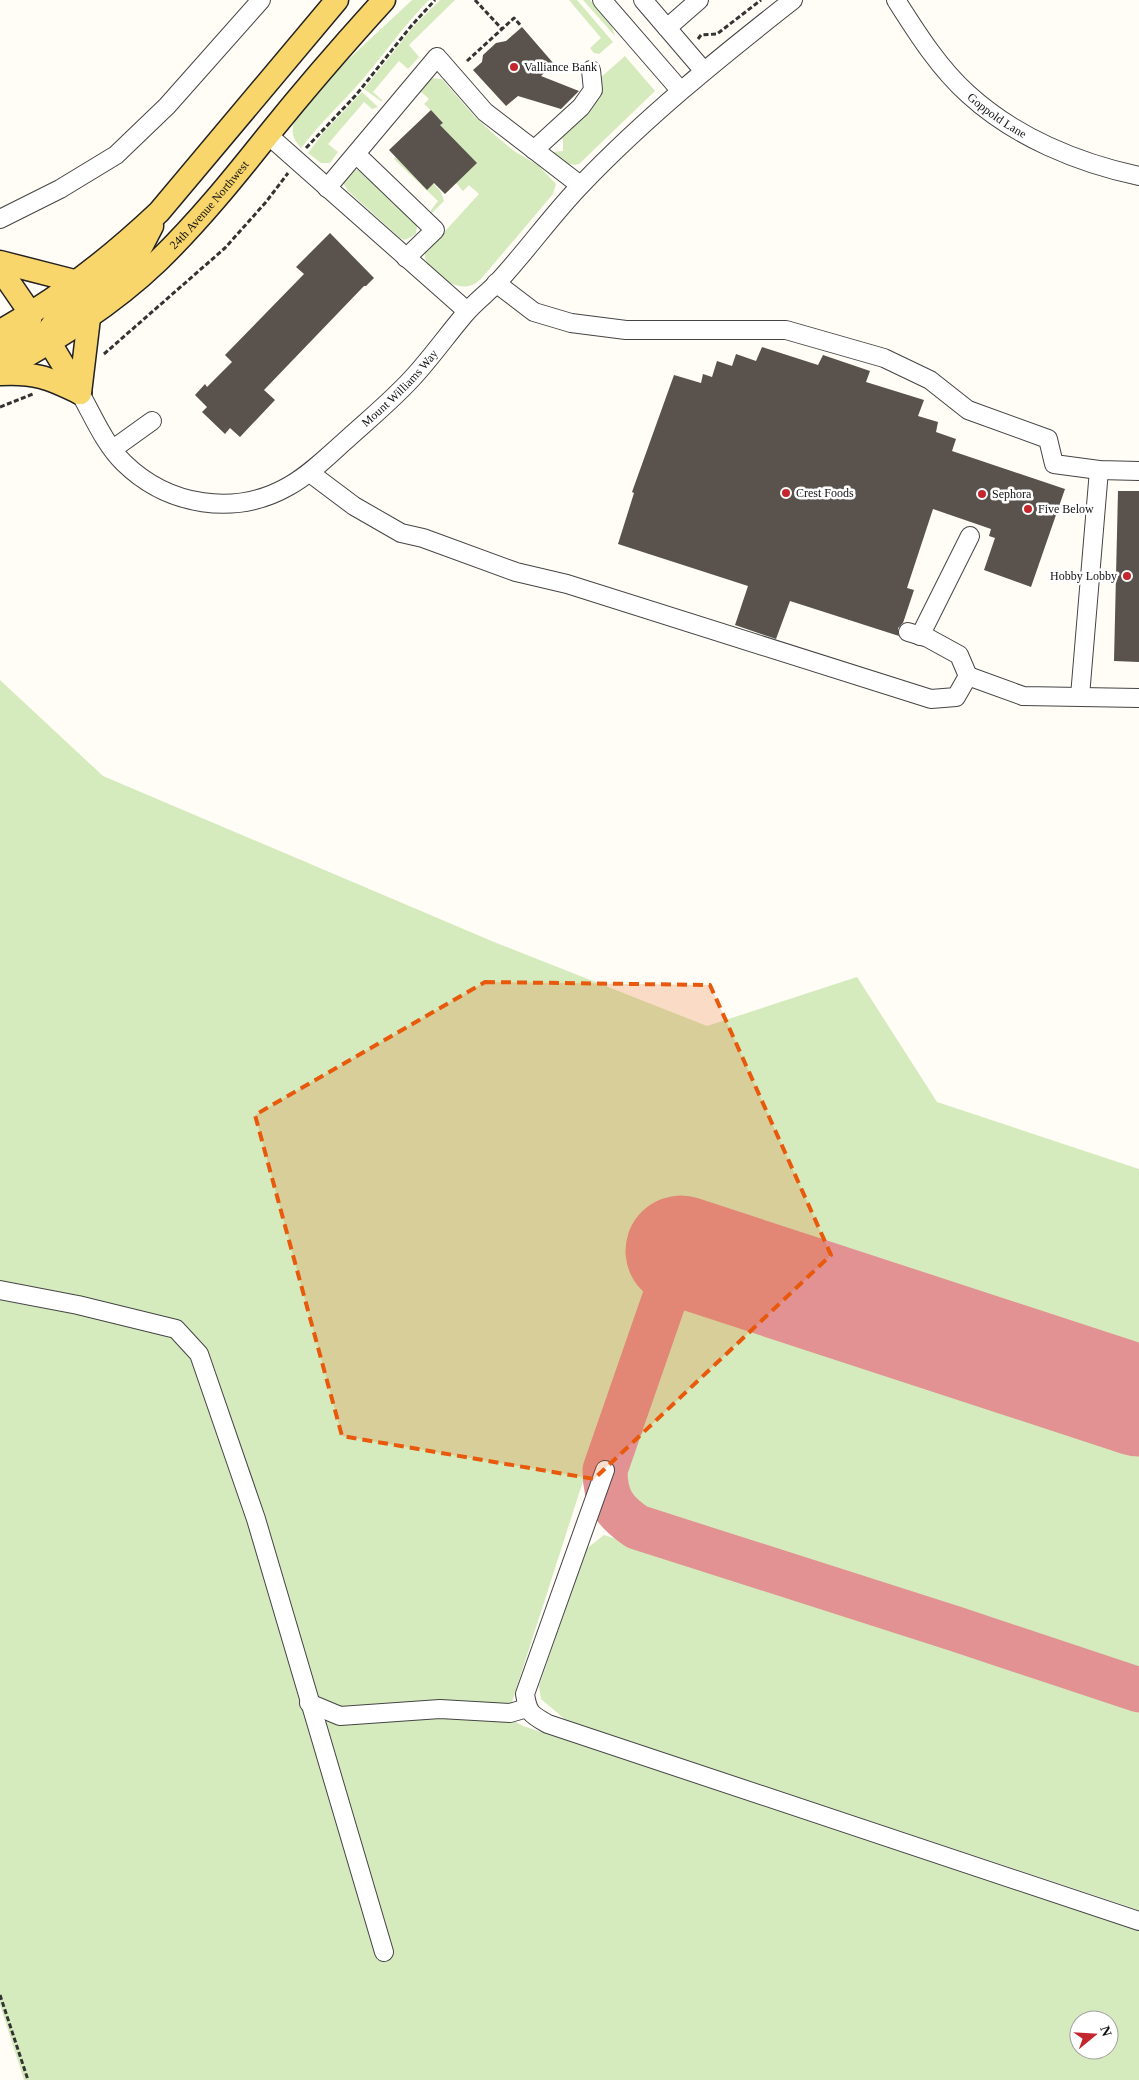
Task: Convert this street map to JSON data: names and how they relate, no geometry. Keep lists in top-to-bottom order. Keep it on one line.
{"streets":{"main road":["24th Avenue Northwest"],"street":["Goppold Lane","Mount Williams Way"]},"places":["Valliance Bank","Crest Foods","Sephora","Five Below","Hobby Lobby"],"north":"right"}
